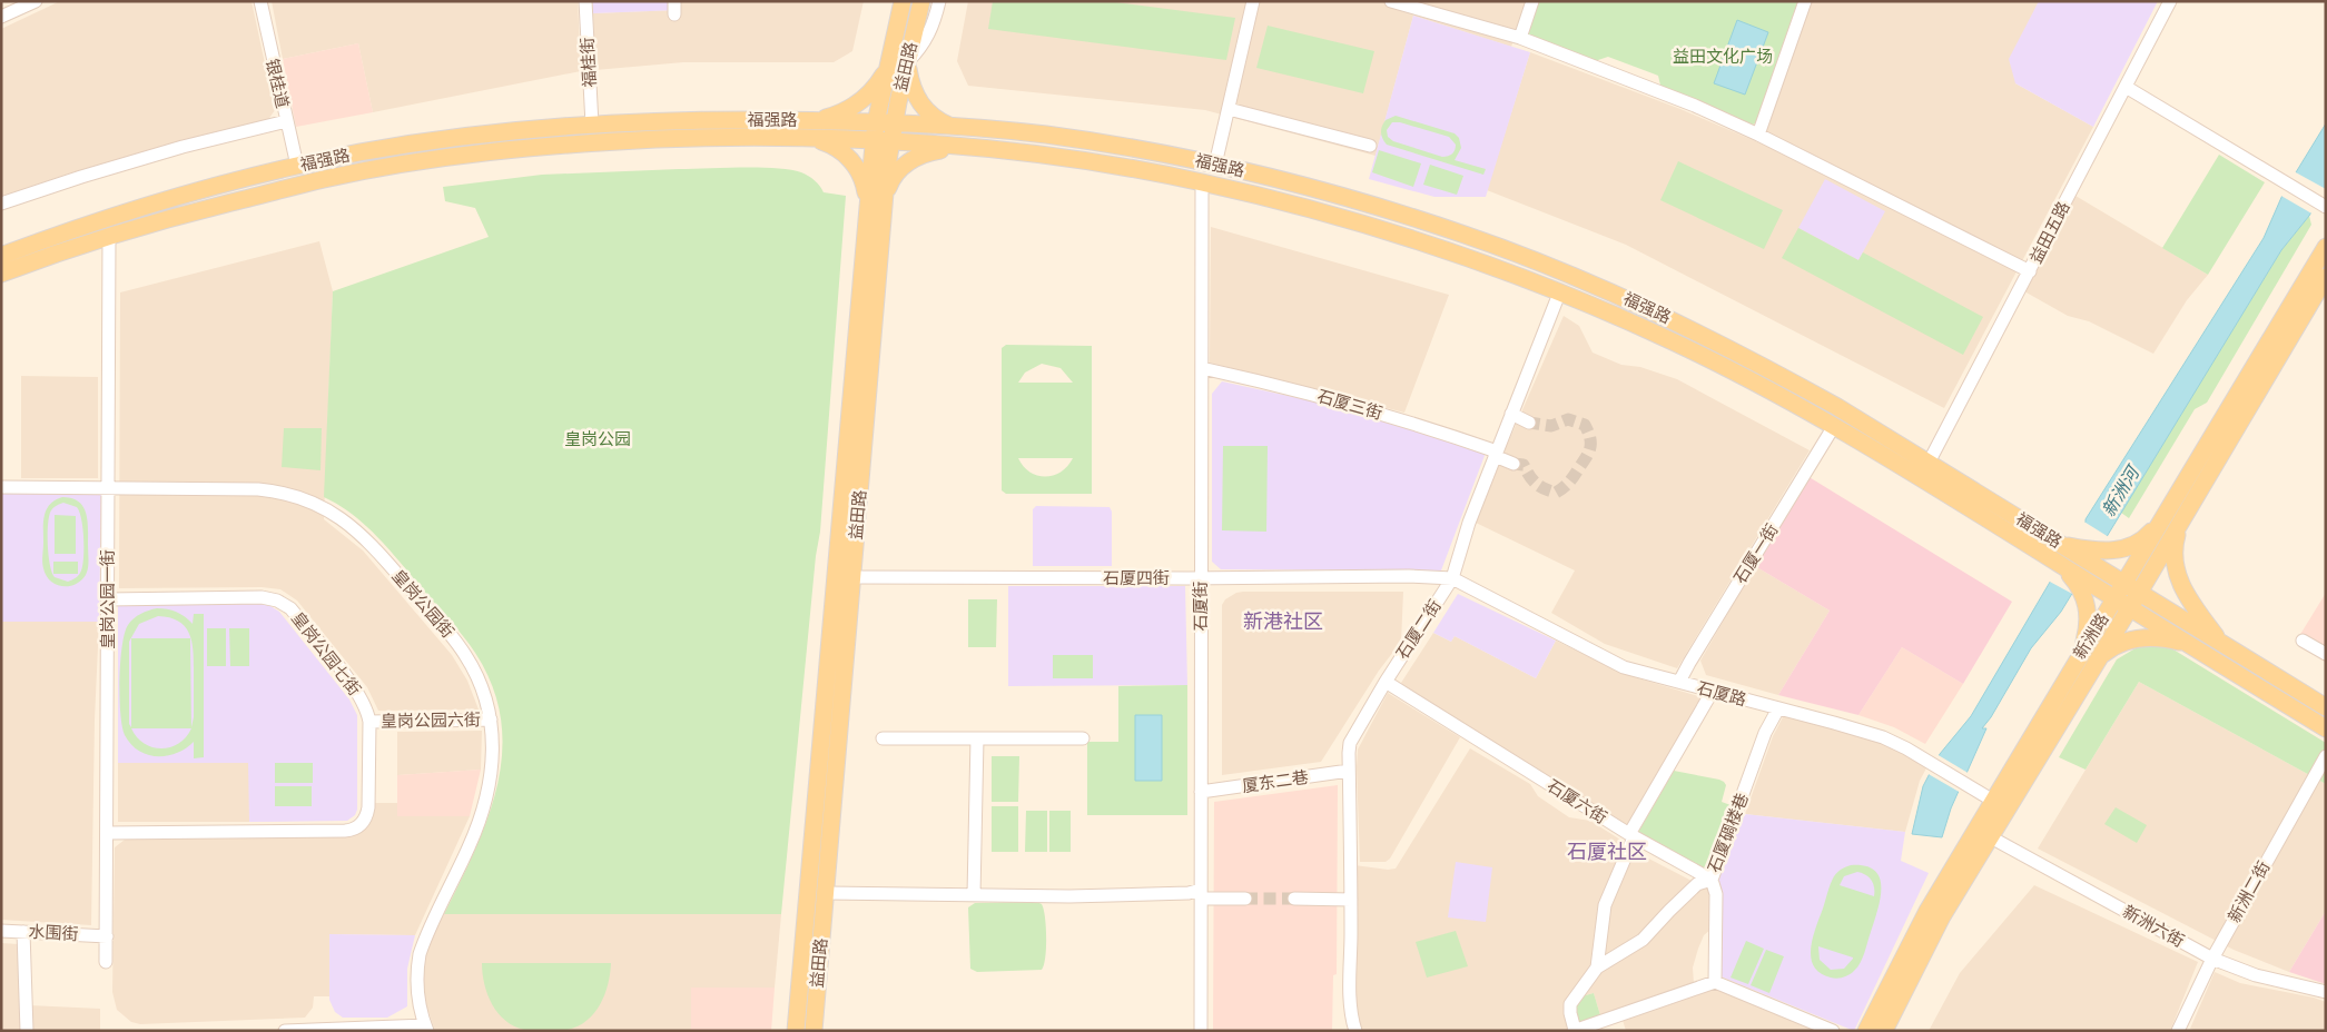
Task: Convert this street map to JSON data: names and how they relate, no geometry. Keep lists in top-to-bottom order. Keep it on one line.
{"streets":{"main road":["益田路","福强路","新洲路"],"street":["福桂街","银桂道","益田五路","石厦三街","石厦一街","石厦四街","皇岗公园一街","皇岗公园街","石厦街","石厦二街","皇岗公园七街","石厦路","皇岗公园六街","厦东二巷","石厦六街","石厦碉楼巷","新洲二街","新洲六街","水围街"]},"crossings":[["福桂街","福强路"],["益田路","福强路"],["益田路","石厦四街"],["银桂道","福强路"],["福强路","益田五路"],["福强路","石厦一街"],["福强路","皇岗公园一街"],["福强路","石厦街"],["福强路","石厦二街"],["福强路","新洲路"],["石厦三街","石厦街"],["石厦三街","石厦二街"],["石厦一街","石厦路"],["石厦四街","石厦街"],["石厦四街","石厦二街"],["石厦四街","石厦路"],["皇岗公园一街","皇岗公园街"],["皇岗公园一街","皇岗公园七街"],["皇岗公园一街","水围街"],["皇岗公园街","皇岗公园六街"],["石厦街","厦东二巷"],["石厦二街","石厦路"],["石厦二街","厦东二巷"],["石厦二街","石厦六街"],["新洲路","石厦路"],["新洲路","新洲六街"],["皇岗公园七街","皇岗公园六街"],["石厦路","石厦碉楼巷"],["石厦六街","石厦碉楼巷"],["新洲二街","新洲六街"]],"districts":["新港社区","石厦社区"],"water":["新洲河"],"parks":["益田文化广场","皇岗公园"]}
